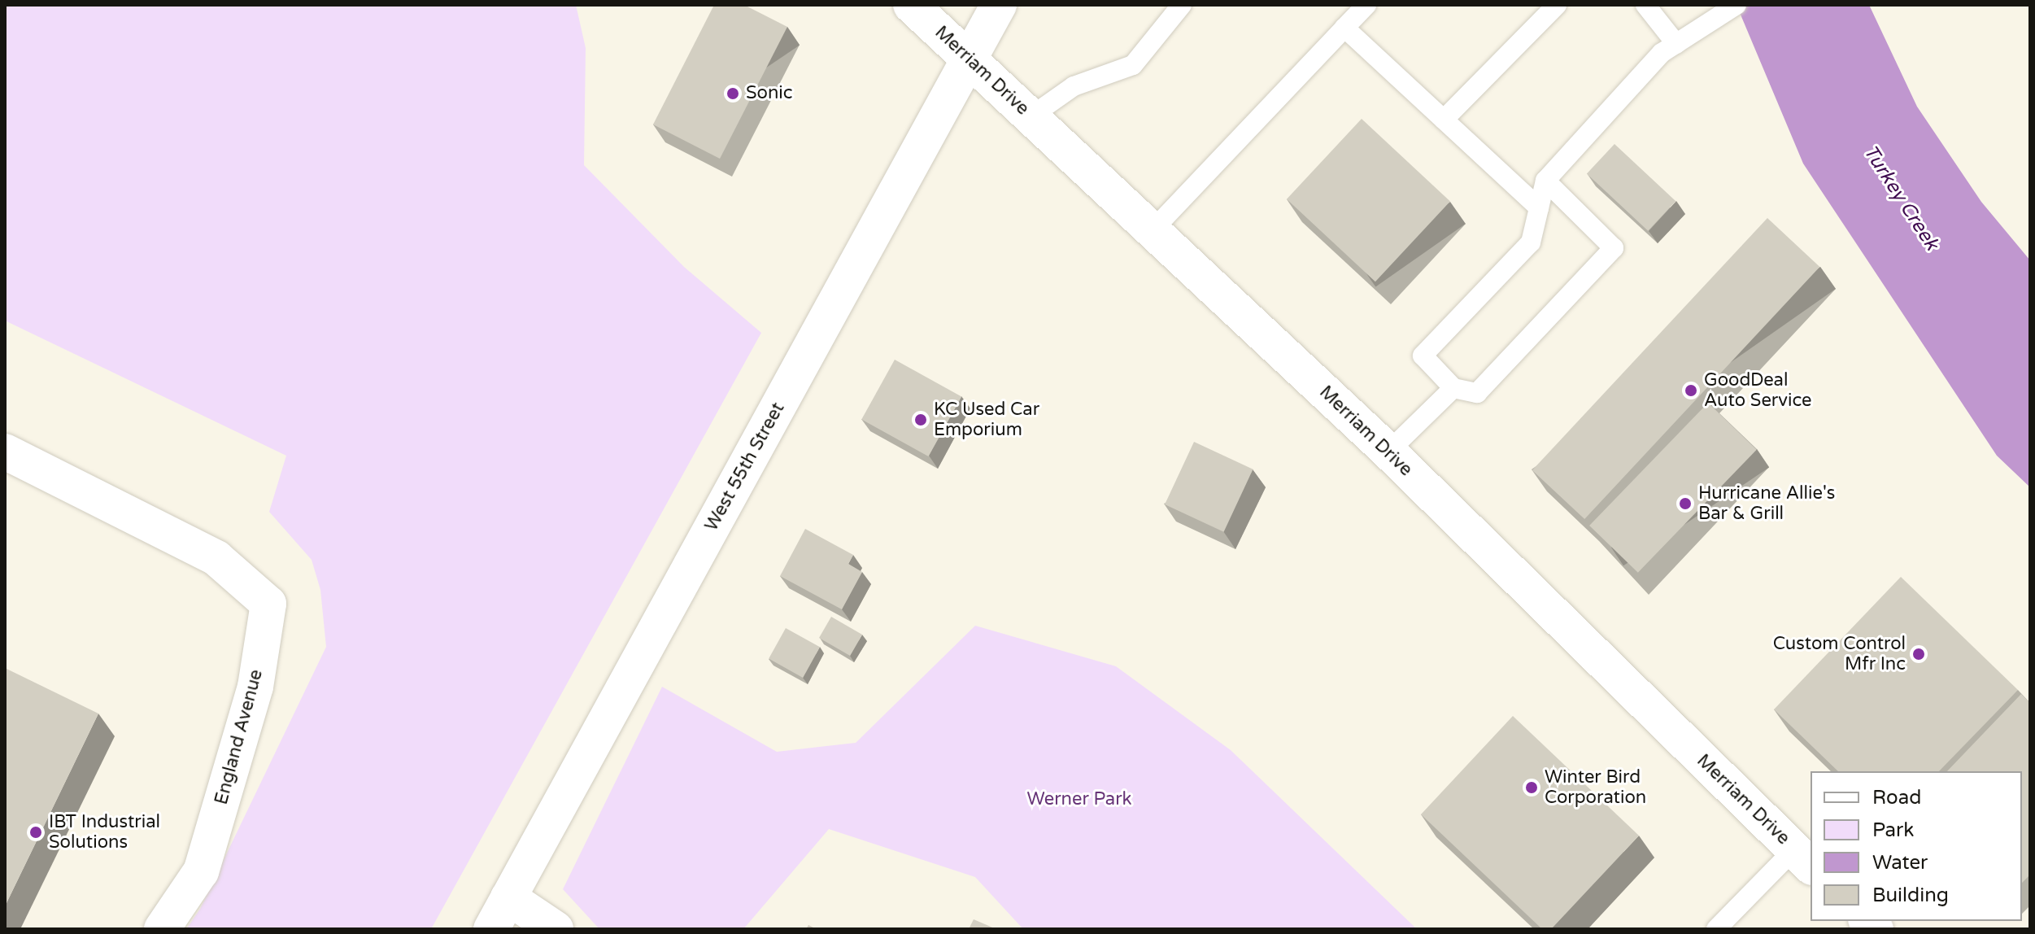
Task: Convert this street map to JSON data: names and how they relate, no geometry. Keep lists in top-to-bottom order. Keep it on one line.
{"streets":{"street":["Merriam Drive","West 55th Street","England Avenue"]},"crossings":[["Merriam Drive","West 55th Street"]],"water":["Turkey Creek"],"parks":["Werner Park"],"places":["Sonic","GoodDeal Auto Service","KC Used Car Emporium","Hurricane Allie's Bar & Grill","Custom Control Mfr Inc","Winter Bird Corporation","IBT Industrial Solutions"],"legend":["Road","Park","Water","Building"]}
